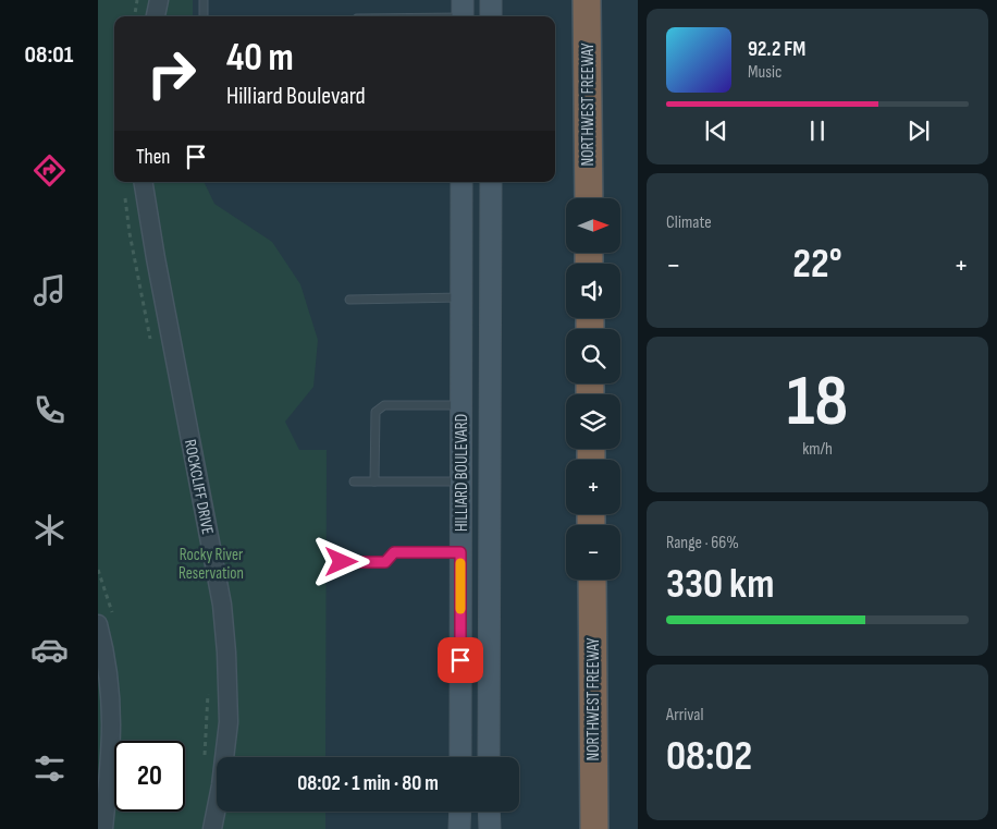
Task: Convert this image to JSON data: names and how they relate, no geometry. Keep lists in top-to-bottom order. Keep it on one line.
{"streets":{"highway":["NORTHWEST FREEWAY"],"main road":["HILLIARD BOULEVARD"],"street":["ROCKCLIFF DRIVE"]},"parks":["Rocky River Reservation"],"north":"right","page":{"tabs":"08:01","turn":["40 m","Hilliard Boulevard"],"song":["92.2 FM","Music"],"then":"Then","tile":["Climate",["18","km/h"],["Range · 66%","330 km"],["Arrival","08:02"]],"map_buttons":["+","−"],"heat":["−","22°","+"],"limit":"20","trip":"08:02 · 1 min · 80 m"}}
